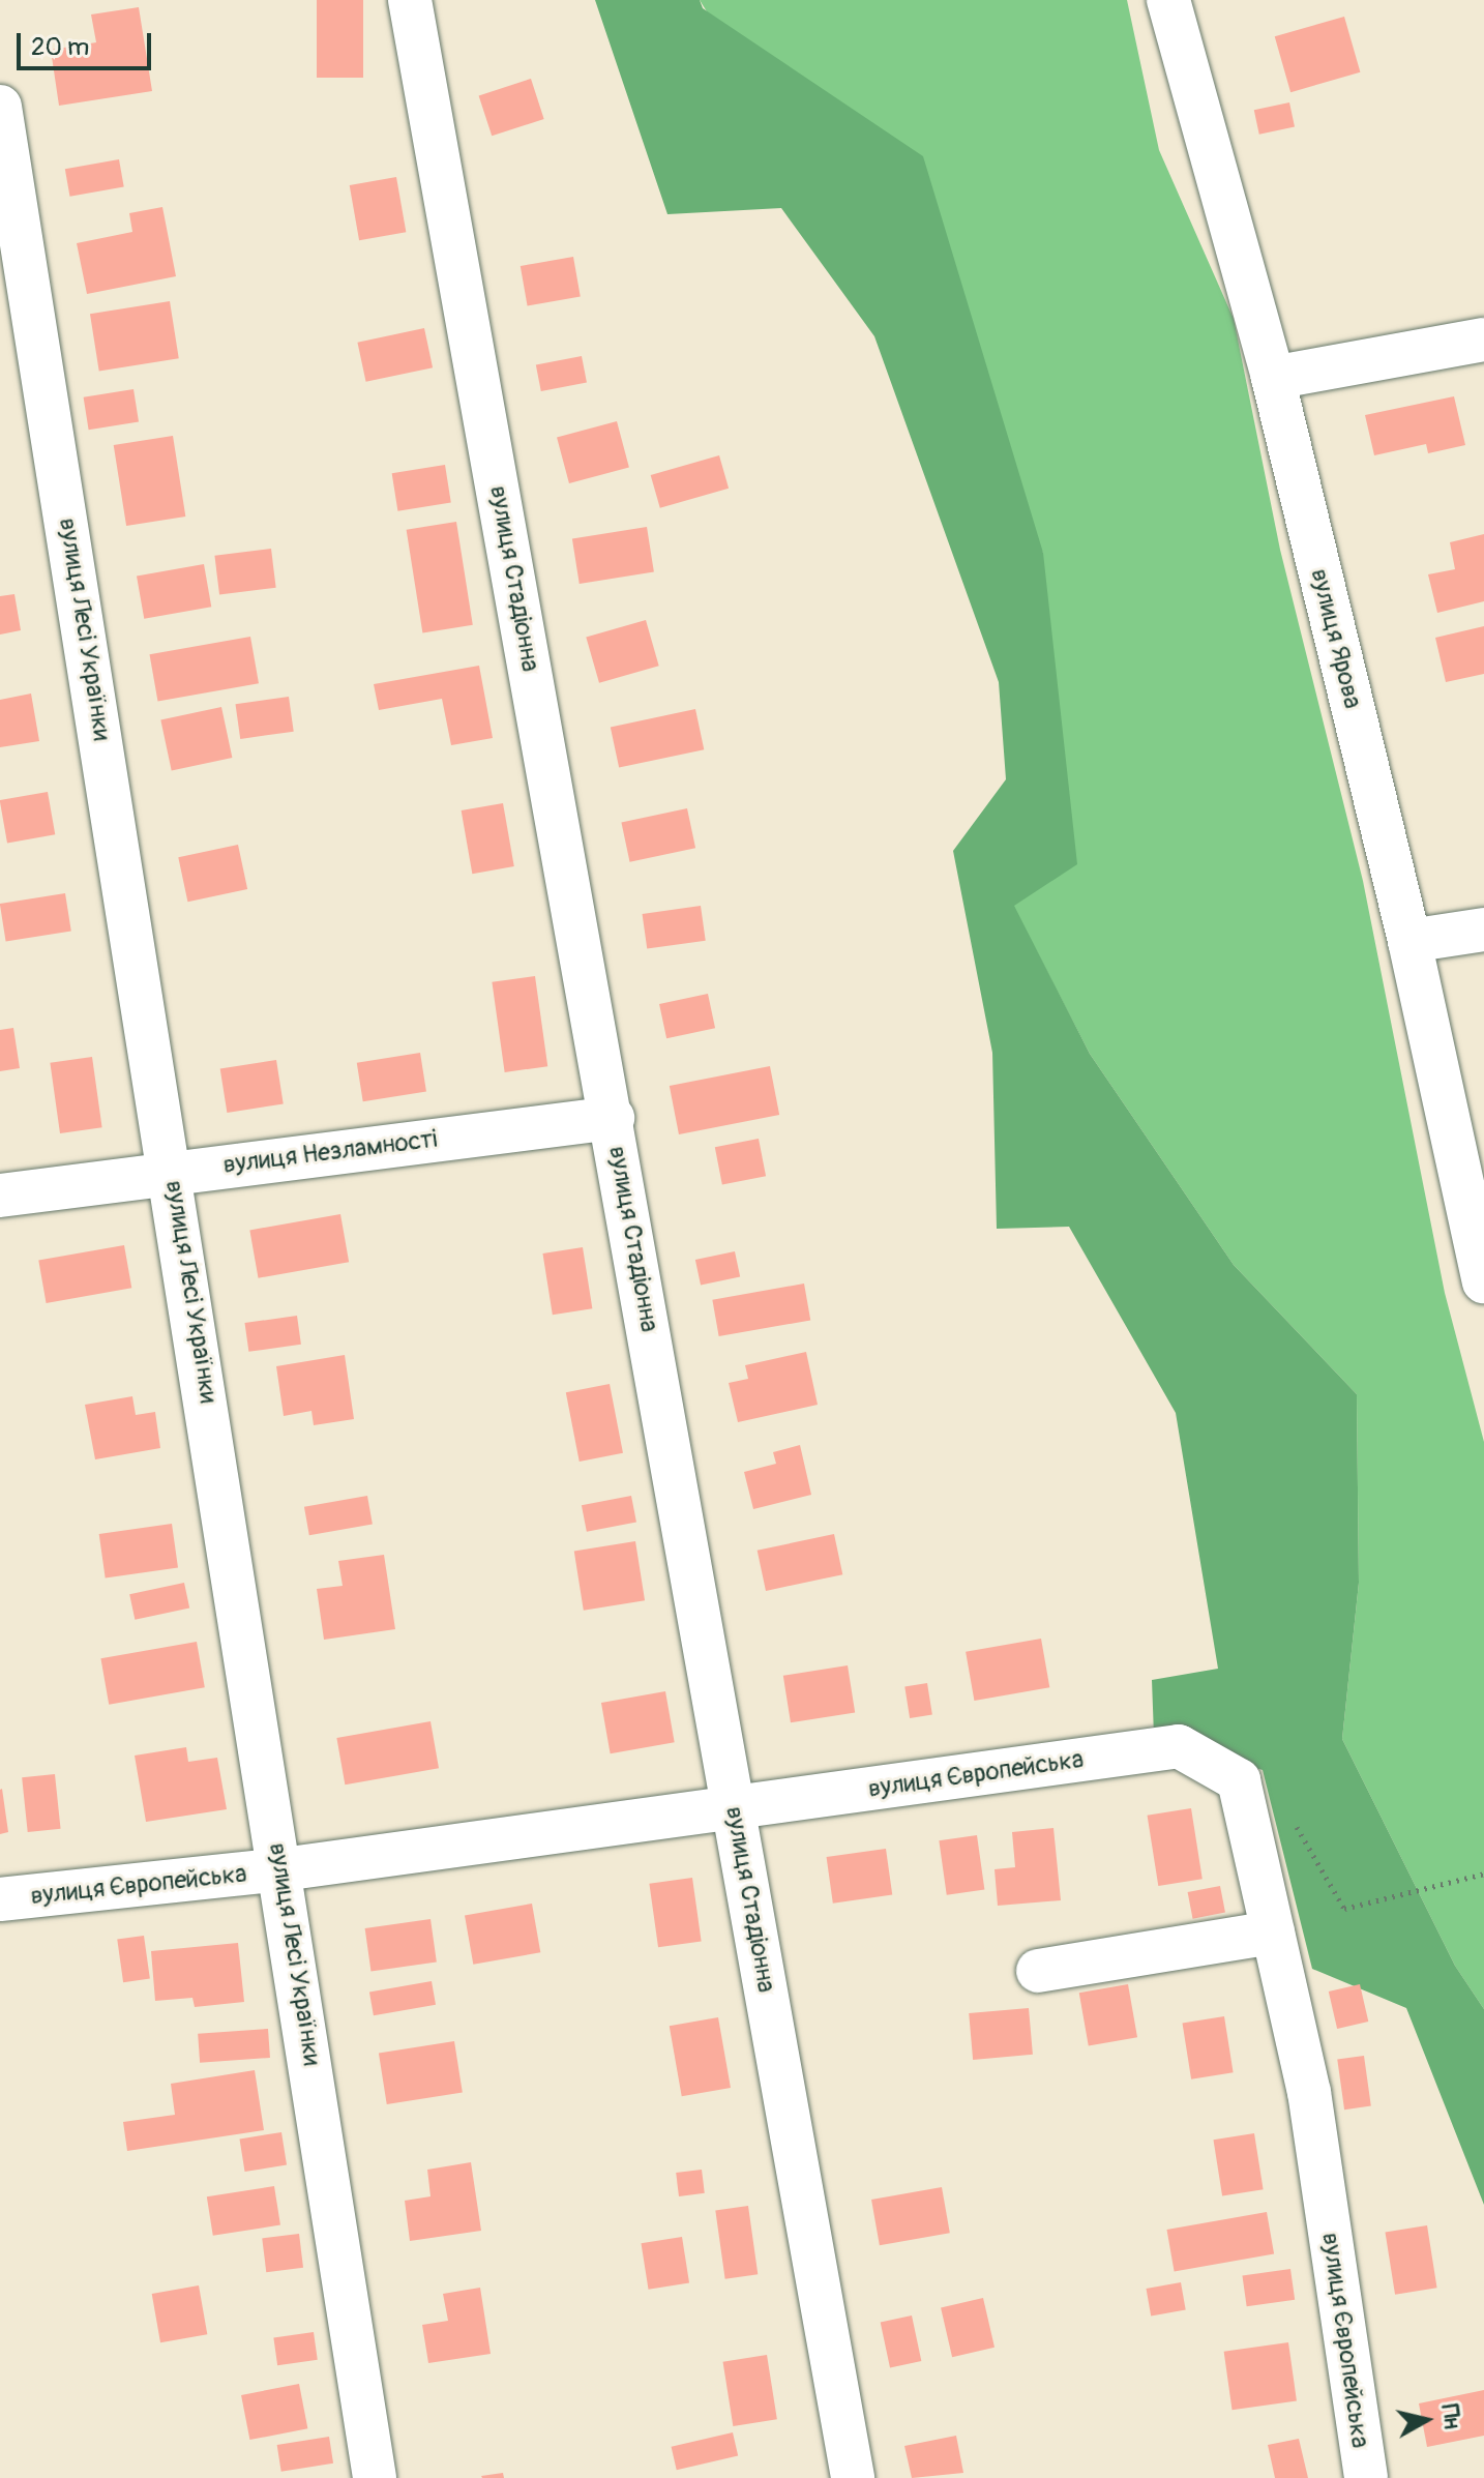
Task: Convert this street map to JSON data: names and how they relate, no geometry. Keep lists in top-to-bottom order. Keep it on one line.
{"streets":{"street":["вулиця Стадіонна","вулиця Лесі Українки","вулиця Ярова","вулиця Незламності","вулиця Європейська"]},"crossings":[["вулиця Стадіонна","вулиця Незламності"],["вулиця Стадіонна","вулиця Європейська"],["вулиця Лесі Українки","вулиця Незламності"],["вулиця Лесі Українки","вулиця Європейська"]],"scale_bar":"20 m","north":"right"}
